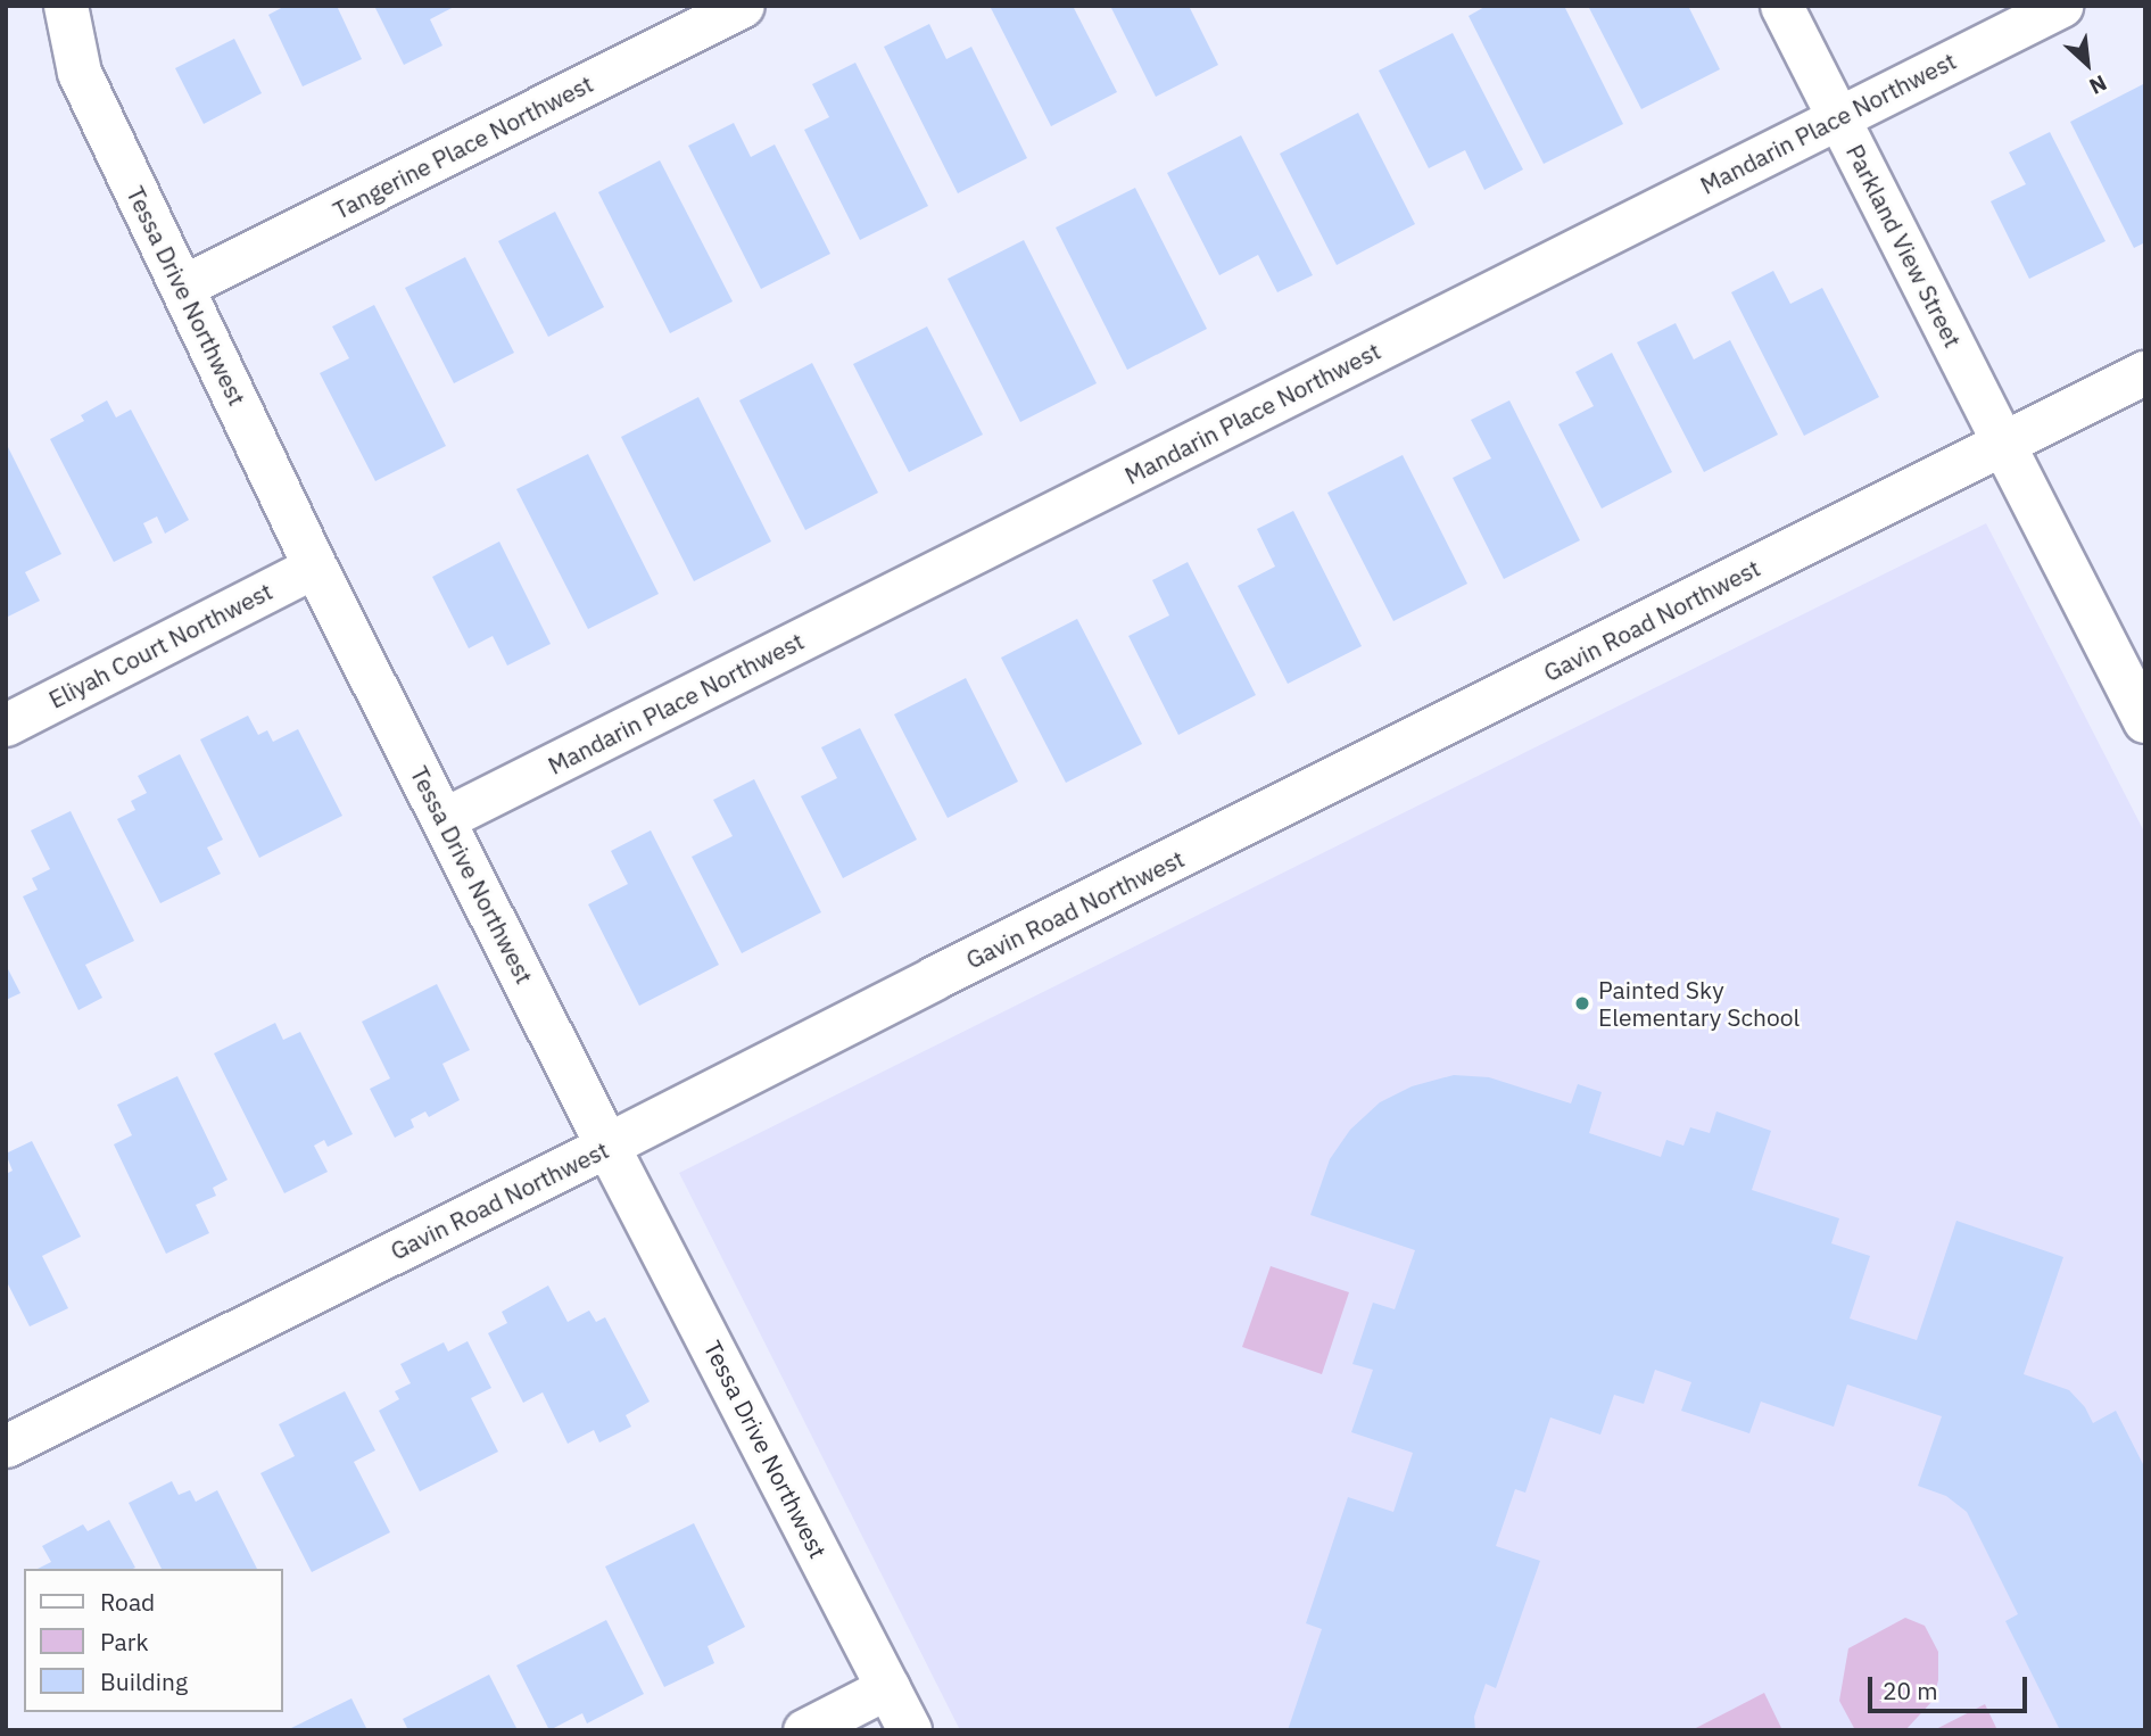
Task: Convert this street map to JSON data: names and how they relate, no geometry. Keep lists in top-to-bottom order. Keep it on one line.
{"streets":{"street":["Mandarin Place Northwest","Tangerine Place Northwest","Parkland View Street","Tessa Drive Northwest","Gavin Road Northwest","Eliyah Court Northwest"]},"crossings":[["Mandarin Place Northwest","Parkland View Street"],["Mandarin Place Northwest","Tessa Drive Northwest"],["Tangerine Place Northwest","Tessa Drive Northwest"],["Parkland View Street","Gavin Road Northwest"],["Tessa Drive Northwest","Gavin Road Northwest"],["Tessa Drive Northwest","Eliyah Court Northwest"]],"places":["Painted Sky Elementary School"],"legend":["Road","Park","Building"],"scale_bar":"20 m","north":"bottom right"}
